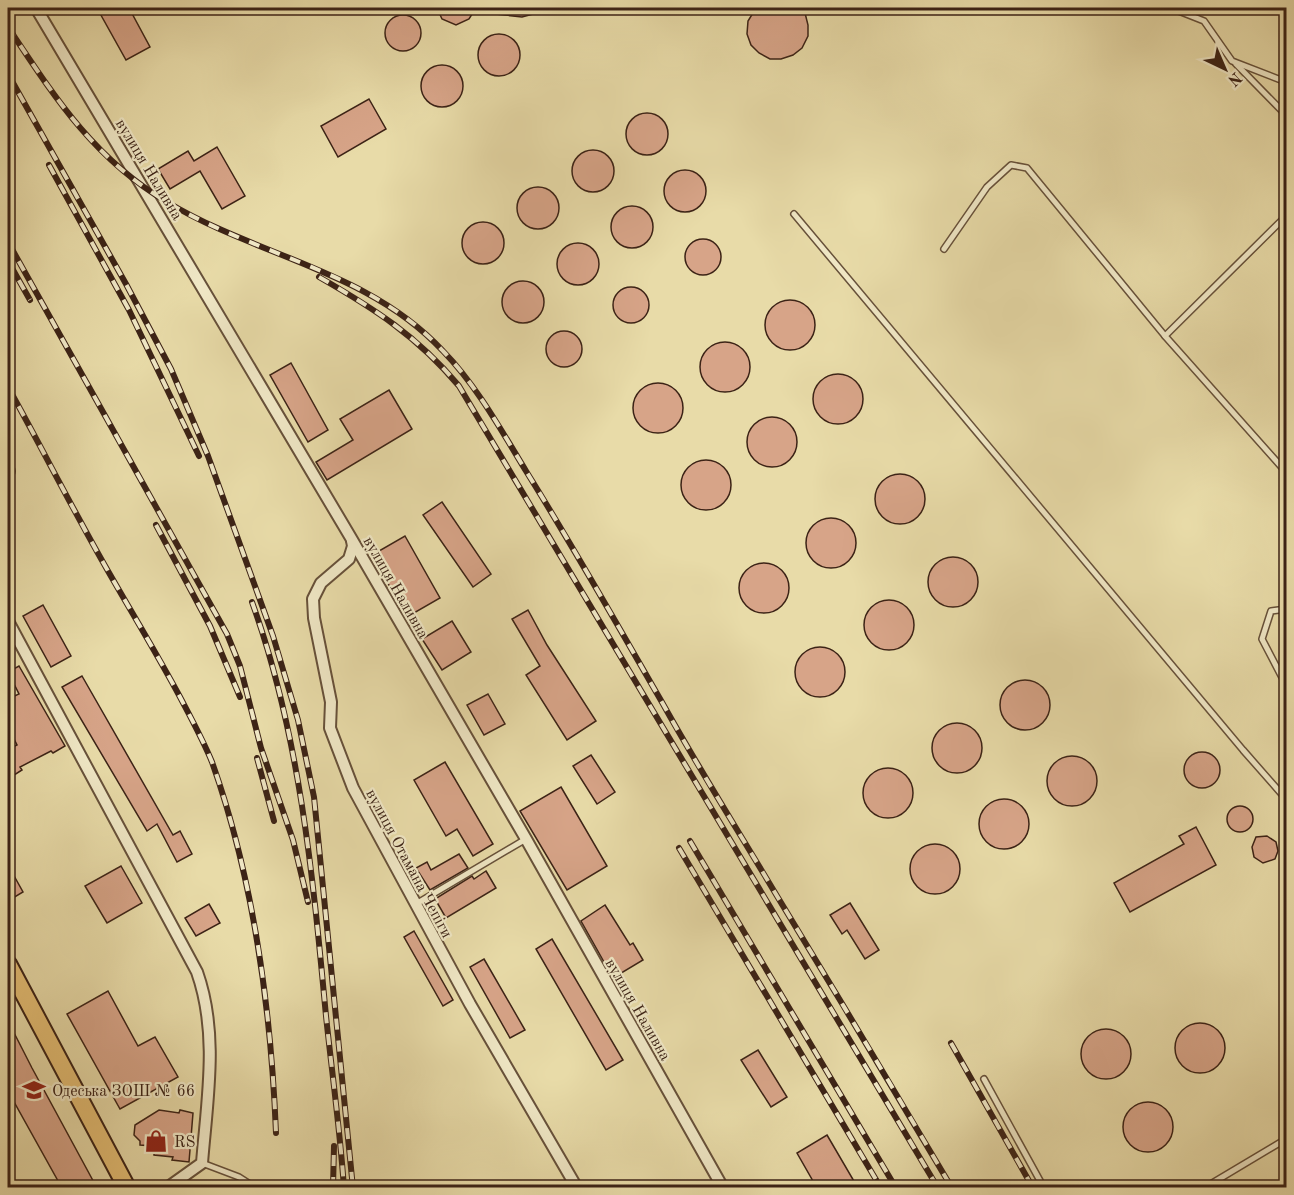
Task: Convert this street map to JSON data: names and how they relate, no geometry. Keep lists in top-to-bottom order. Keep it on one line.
{"streets":{"street":["вулиця Наливна","вулиця Отамана Чепіги"]},"crossings":[["вулиця Наливна","вулиця Отамана Чепіги"]],"places":{"school or university":["Одеська ЗОШ № 66"],"shop":["RS"]},"north":"bottom right"}
